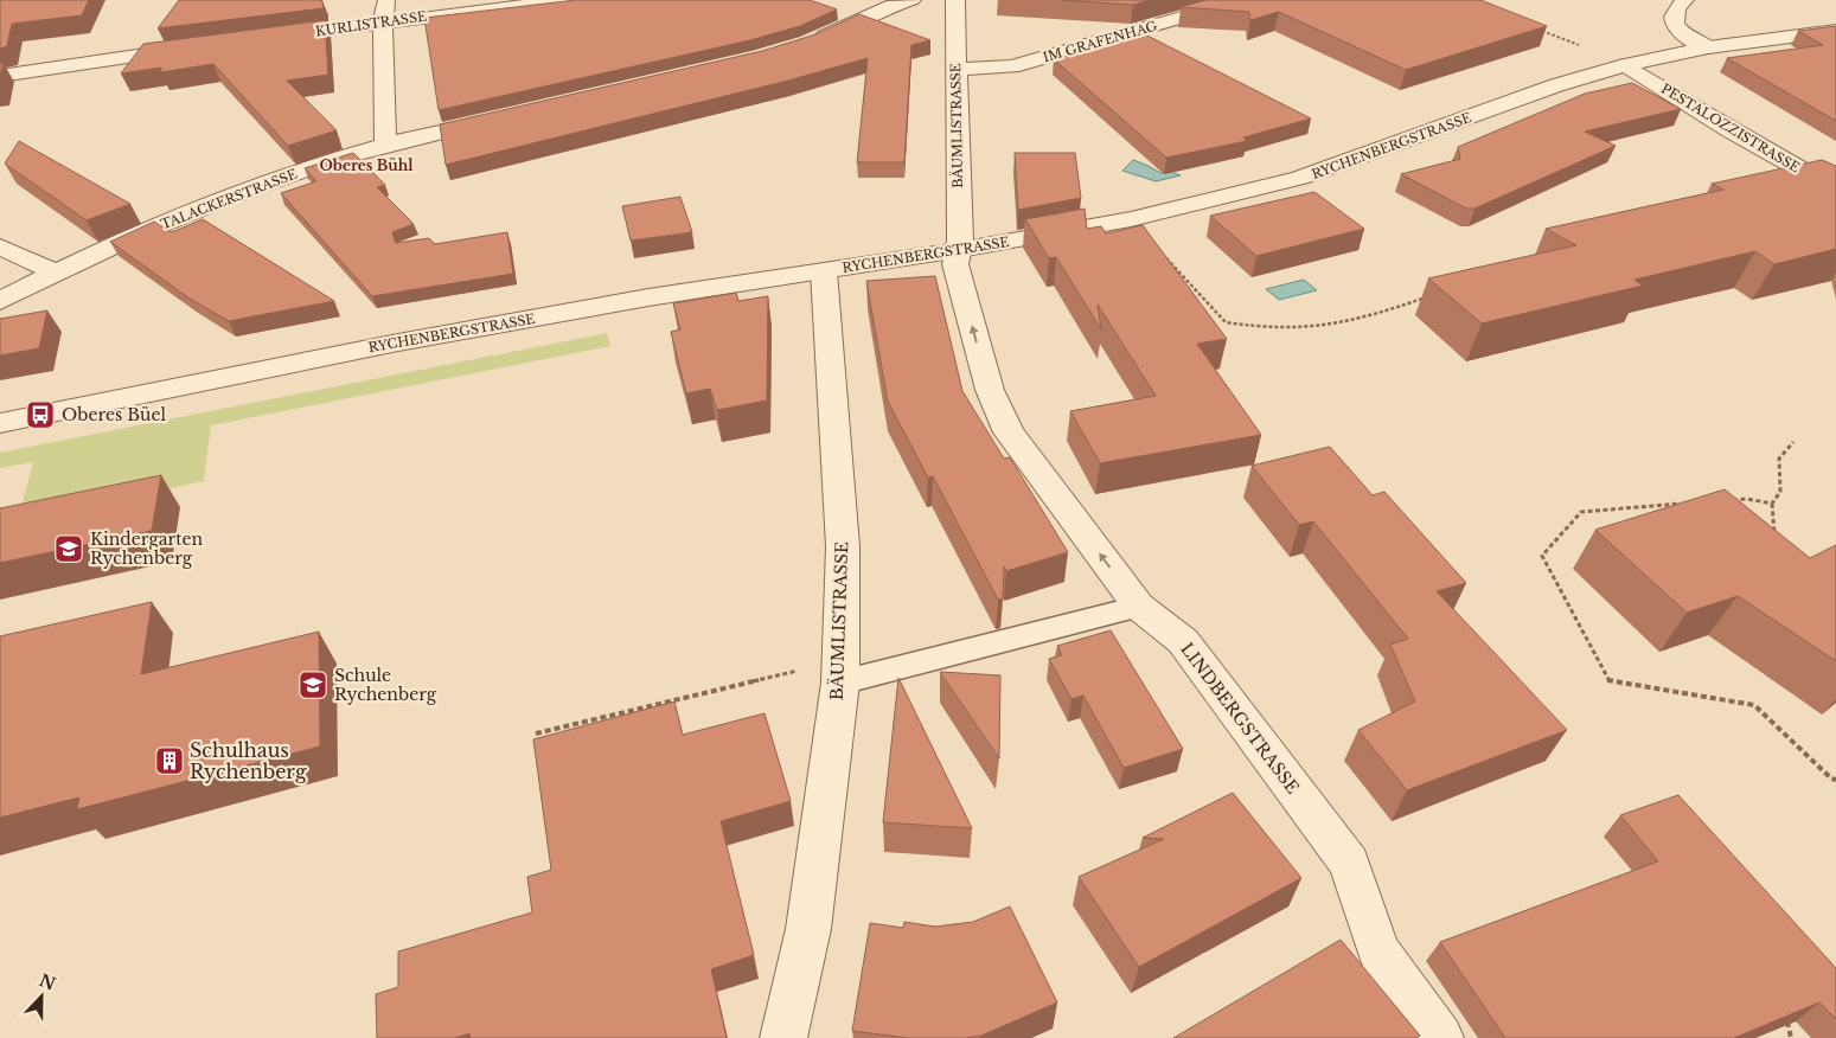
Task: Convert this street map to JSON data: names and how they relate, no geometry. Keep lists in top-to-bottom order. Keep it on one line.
{"streets":{"street":["KURLISTRASSE","IM GRAFENHAG","BÄUMLISTRASSE","PESTALOZZISTRASSE","RYCHENBERGSTRASSE","TALACKERSTRASSE","LINDBERGSTRASSE"]},"crossings":[["IM GRAFENHAG","BÄUMLISTRASSE"],["BÄUMLISTRASSE","RYCHENBERGSTRASSE"],["BÄUMLISTRASSE","LINDBERGSTRASSE"],["PESTALOZZISTRASSE","RYCHENBERGSTRASSE"],["RYCHENBERGSTRASSE","LINDBERGSTRASSE"]],"one_way":["LINDBERGSTRASSE"],"districts":["Oberes Bühl"],"places":{"bus stop":["Oberes Büel"],"school or university":["Kindergarten Rychenberg","Schule Rychenberg"],"building":["Schulhaus Rychenberg"]},"north":"top"}
